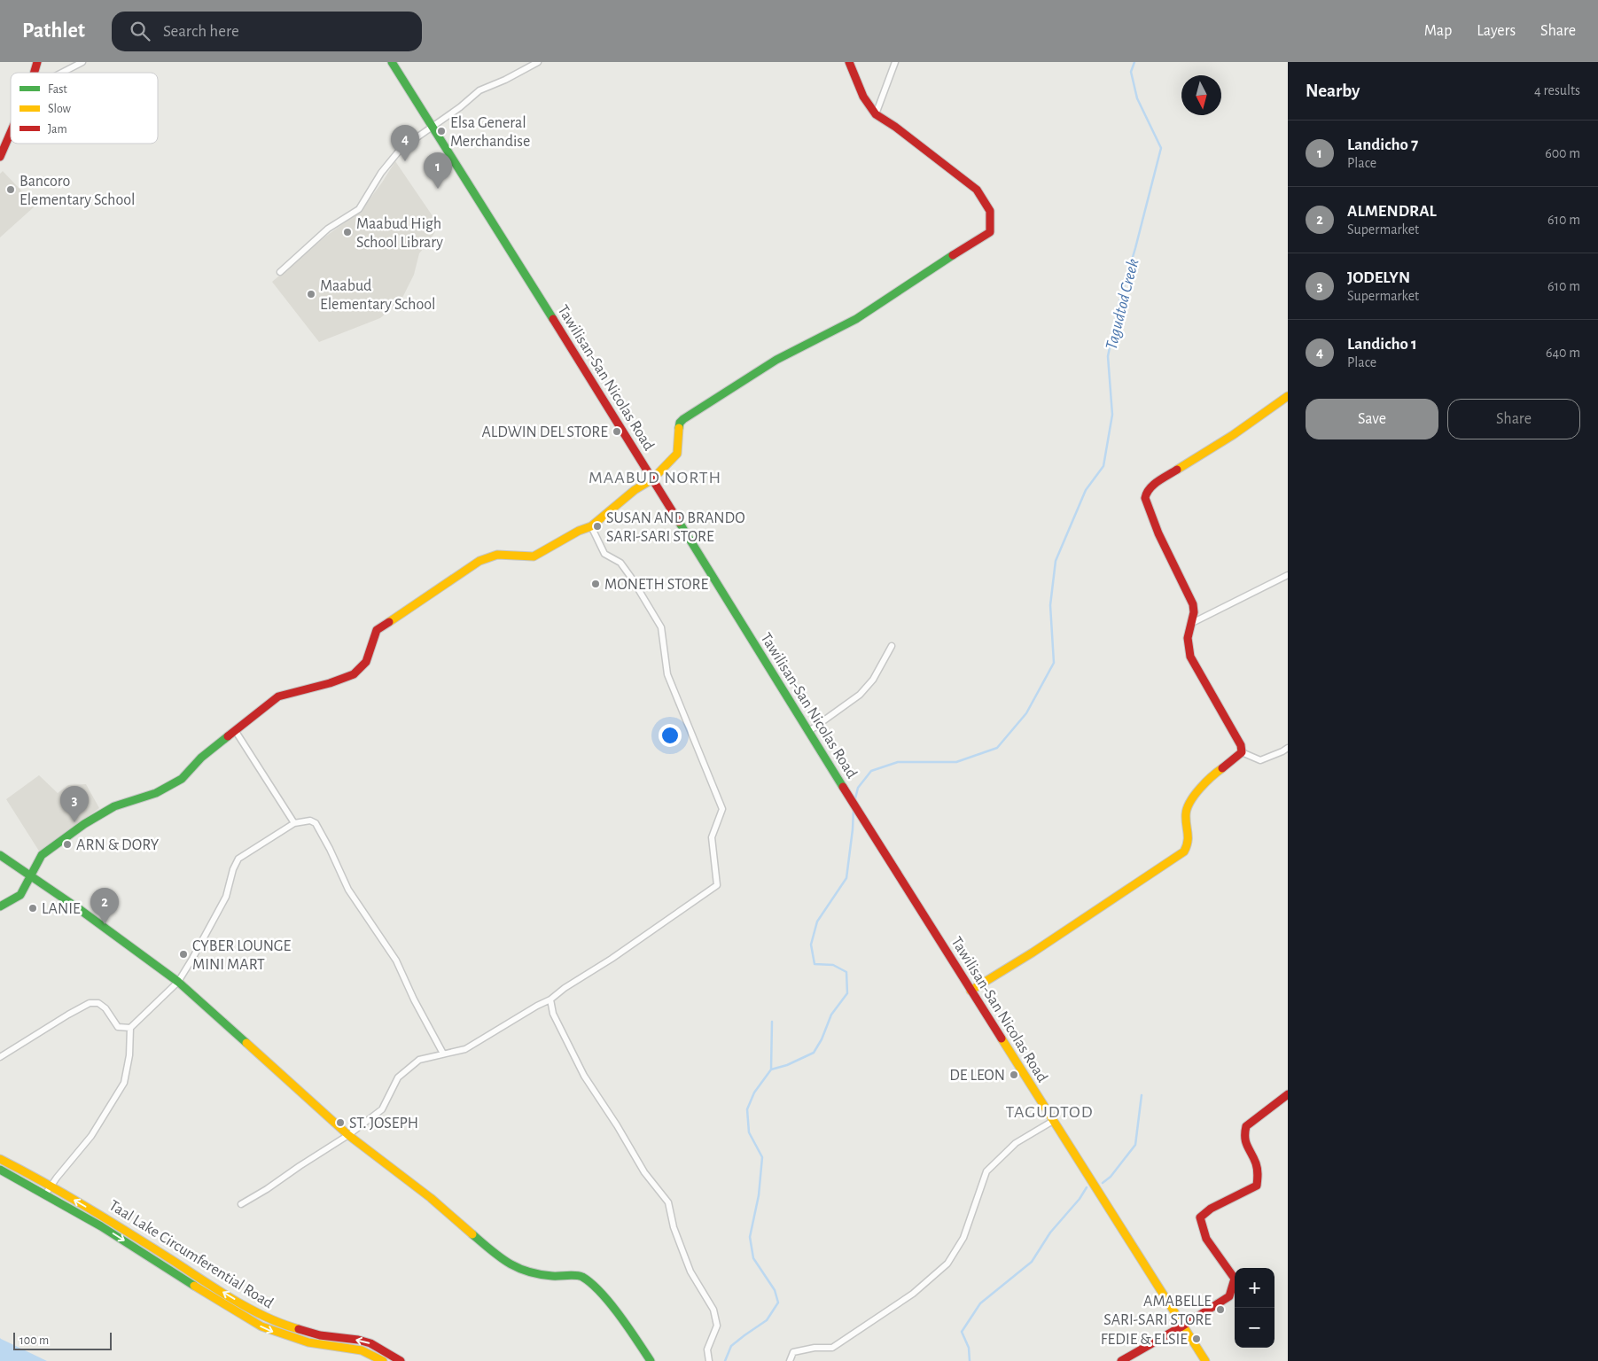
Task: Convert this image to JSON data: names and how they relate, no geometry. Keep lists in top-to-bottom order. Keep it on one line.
{"streets":{"street":["Tawilisan-San Nicolas Road","Taal Lake Circumferential Road"]},"districts":["MAABUD NORTH","TAGUDTOD"],"water":["Tagudtod Creek"],"places":["Elsa General Merchandise","Bancoro Elementary School","Maabud High School Library","Maabud Elementary School","ALDWIN DEL STORE","SUSAN AND BRANDO SARI-SARI STORE","MONETH STORE","ARN & DORY","LANIE","CYBER LOUNGE MINI MART","DE LEON","ST. JOSEPH","AMABELLE SARI-SARI STORE","FEDIE & ELSIE"],"legend":["Fast","Slow","Jam"],"scale_bar":"100 m","north":"bottom","page":{"header":"Pathlet","search":"Search here","nav":["Map","Layers","Share"],"heading":["Nearby","4 results"],"list":[{"mark":"1","name":"Landicho 7","note":"Place","value":"600 m"},{"mark":"2","name":"ALMENDRAL","note":"Supermarket","value":"610 m"},{"mark":"3","name":"JODELYN","note":"Supermarket","value":"610 m"},{"mark":"4","name":"Landicho 1","note":"Place","value":"640 m"}],"pins":["4","1","3","2"],"buttons":["Save","Share"],"map_buttons":["+","−"],"scale":"100 m"}}
